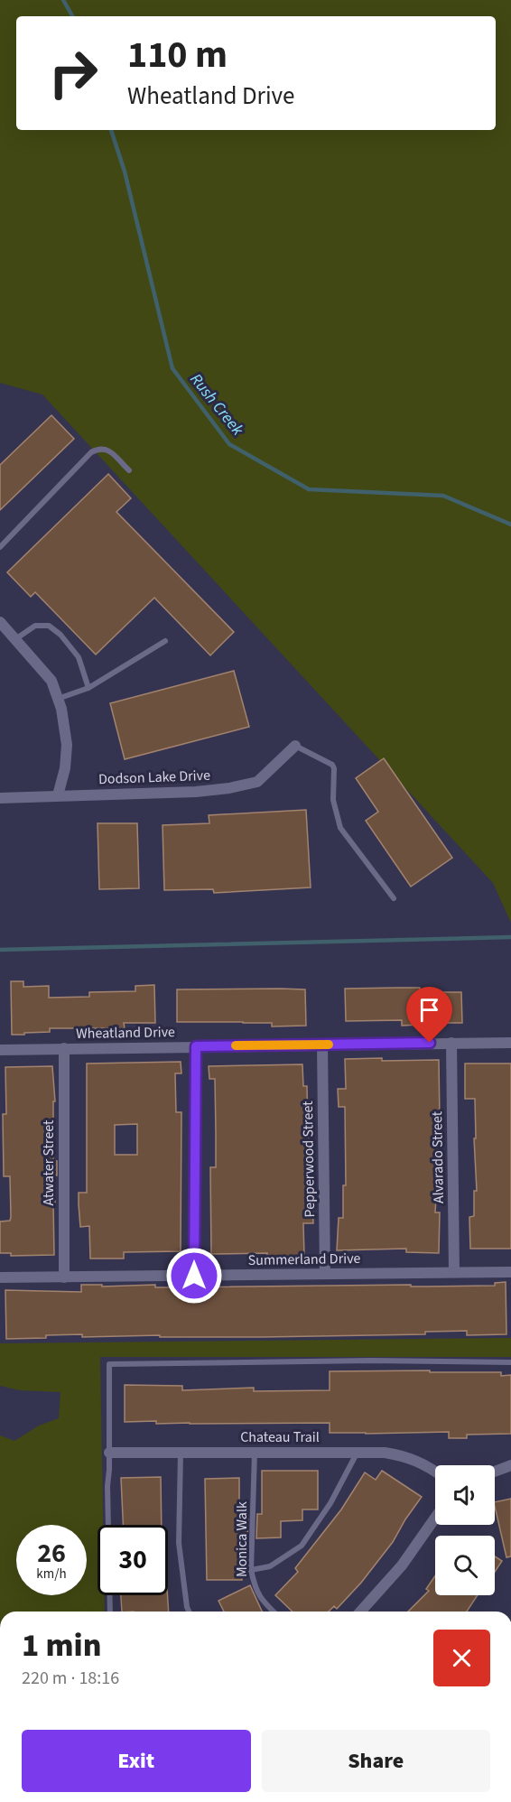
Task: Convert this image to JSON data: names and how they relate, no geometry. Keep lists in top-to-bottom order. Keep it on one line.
{"streets":{"street":["Dodson Lake Drive","Wheatland Drive","Alvarado Street","Pepperwood Street","Atwater Street","Summerland Drive","Chateau Trail"],"lane":["Monica Walk"]},"crossings":[["Wheatland Drive","Alvarado Street"],["Wheatland Drive","Pepperwood Street"],["Wheatland Drive","Atwater Street"],["Alvarado Street","Summerland Drive"],["Pepperwood Street","Summerland Drive"],["Atwater Street","Summerland Drive"],["Chateau Trail","Monica Walk"]],"water":["Rush Creek"],"page":{"turn":["110 m","Wheatland Drive"],"speed":"26 km/h","limit":"30","heading":["1 min","220 m · 18:16"],"buttons":["Exit","Share"]}}
